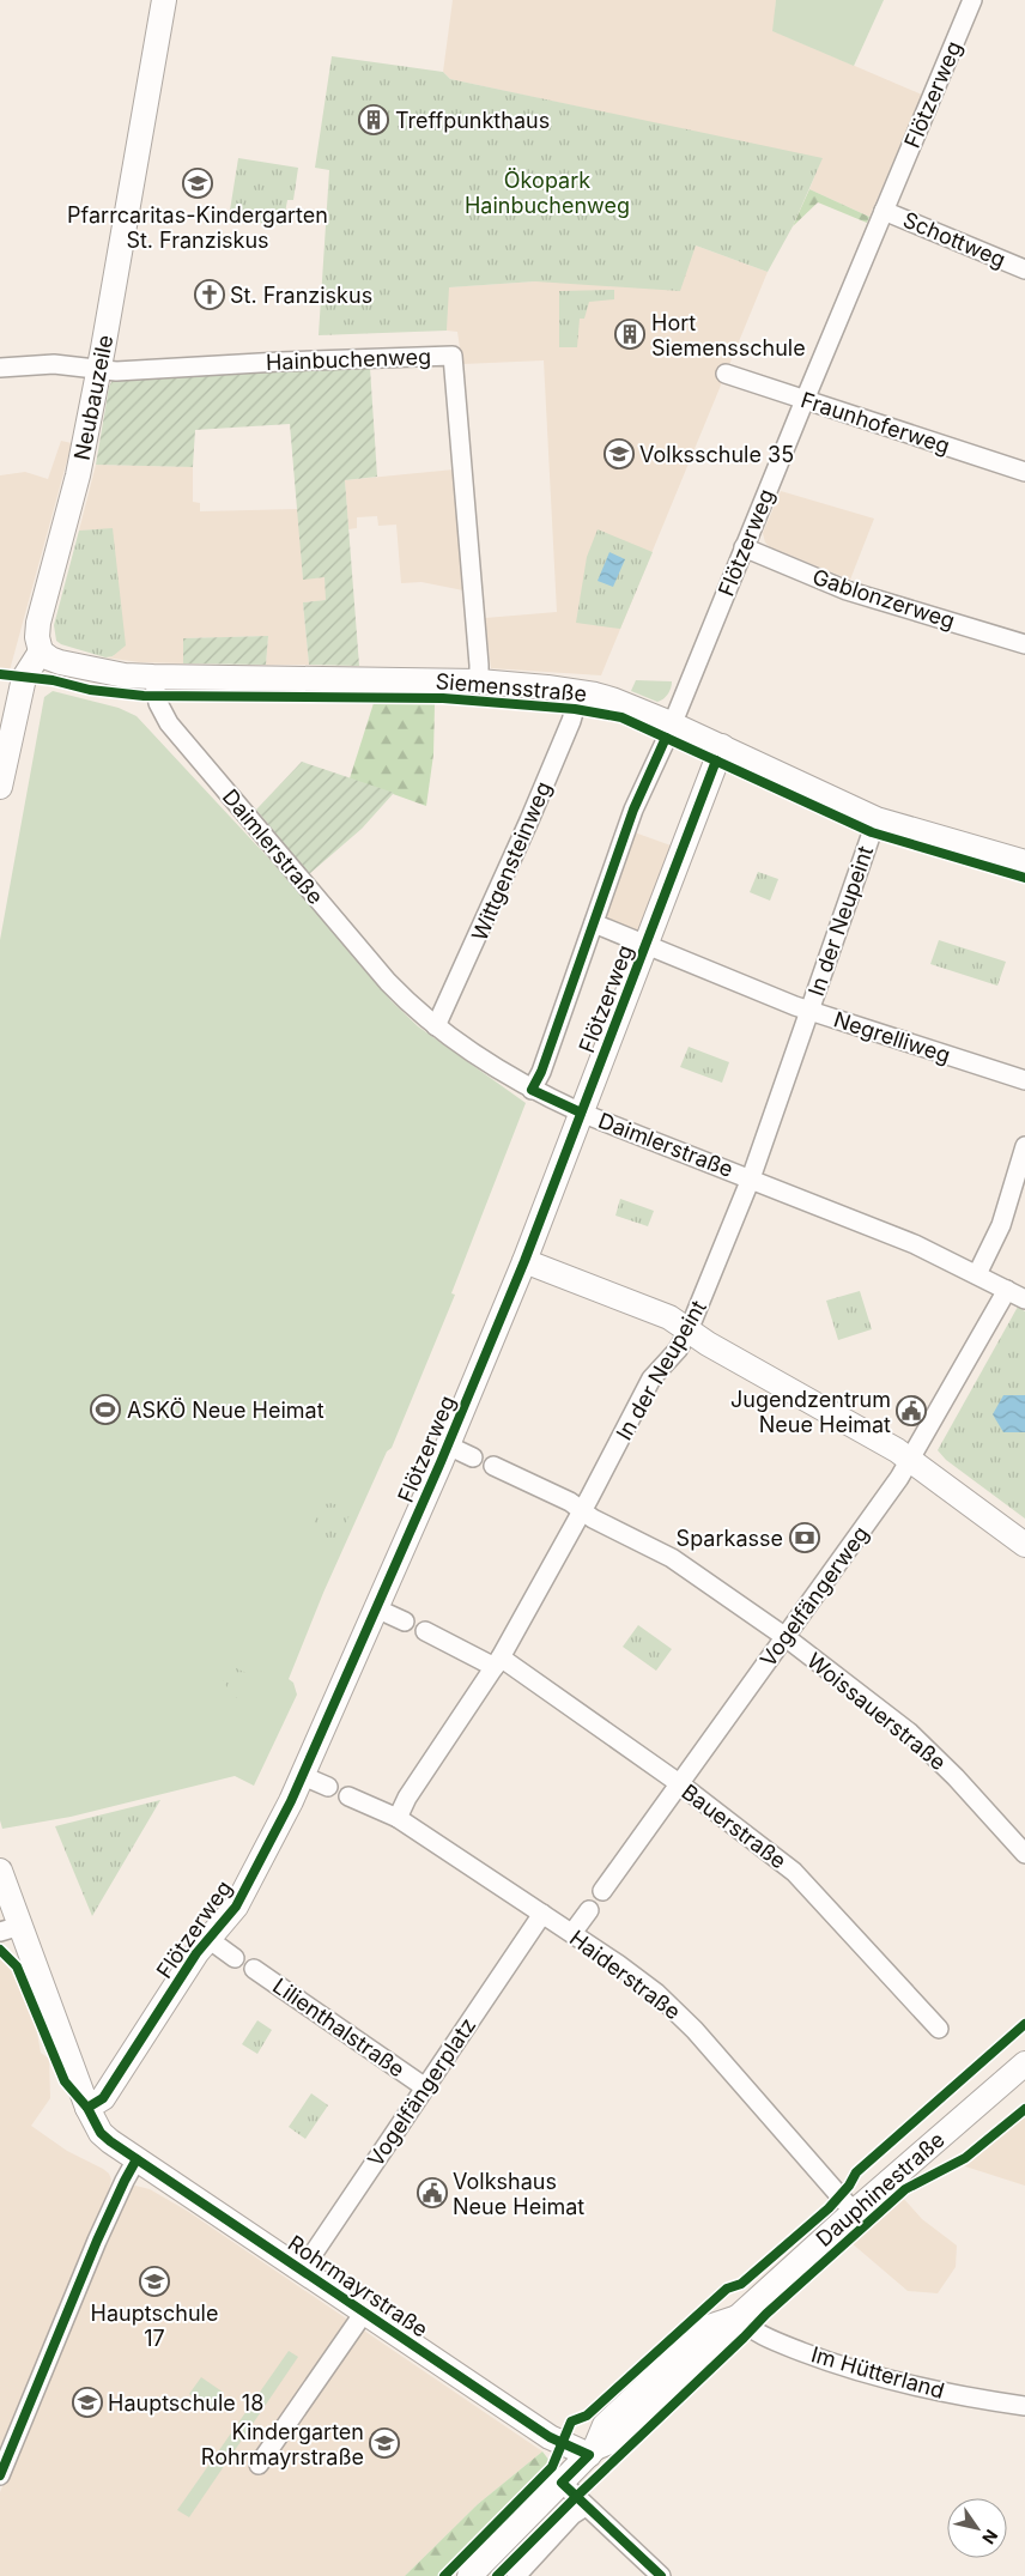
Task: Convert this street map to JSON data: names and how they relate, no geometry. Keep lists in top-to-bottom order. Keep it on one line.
{"streets":{"street":["Flötzerweg","Schottweg","Hainbuchenweg","Neubauzeile","Fraunhoferweg","Gablonzerweg","Siemensstraße","Daimlerstraße","Wittgensteinweg","In der Neupeint","Negrelliweg","Vogelfängerweg","Woissauerstraße","Bauerstraße","Haiderstraße","Lilienthalstraße","Vogelfängerplatz","Dauphinestraße","Rohrmayrstraße","Im Hütterland"]},"crossings":[["Flötzerweg","Schottweg"],["Flötzerweg","Fraunhoferweg"],["Flötzerweg","Gablonzerweg"],["Flötzerweg","Siemensstraße"],["Flötzerweg","Daimlerstraße"],["Flötzerweg","Negrelliweg"],["Flötzerweg","Rohrmayrstraße"],["Hainbuchenweg","Neubauzeile"],["Hainbuchenweg","Siemensstraße"],["Neubauzeile","Siemensstraße"],["Siemensstraße","Daimlerstraße"],["Siemensstraße","Wittgensteinweg"],["Siemensstraße","In der Neupeint"],["Daimlerstraße","Wittgensteinweg"],["Daimlerstraße","In der Neupeint"],["Daimlerstraße","Vogelfängerweg"],["In der Neupeint","Negrelliweg"],["In der Neupeint","Woissauerstraße"],["In der Neupeint","Bauerstraße"],["In der Neupeint","Haiderstraße"],["Vogelfängerweg","Woissauerstraße"],["Vogelfängerweg","Bauerstraße"],["Haiderstraße","Vogelfängerplatz"],["Haiderstraße","Dauphinestraße"],["Lilienthalstraße","Vogelfängerplatz"],["Vogelfängerplatz","Rohrmayrstraße"],["Dauphinestraße","Rohrmayrstraße"],["Dauphinestraße","Im Hütterland"]],"parks":["Ökopark Hainbuchenweg"],"places":{"building":["Treffpunkthaus","Hort Siemensschule"],"school or university":["Pfarrcaritas-Kindergarten St. Franziskus","Volksschule 35","Hauptschule 17","Hauptschule 18","Kindergarten Rohrmayrstraße"],"church":["St. Franziskus"],"sports":["ASKÖ Neue Heimat"],"public building":["Jugendzentrum Neue Heimat","Volkshaus Neue Heimat"],"bank":["Sparkasse"]},"north":"bottom right"}
